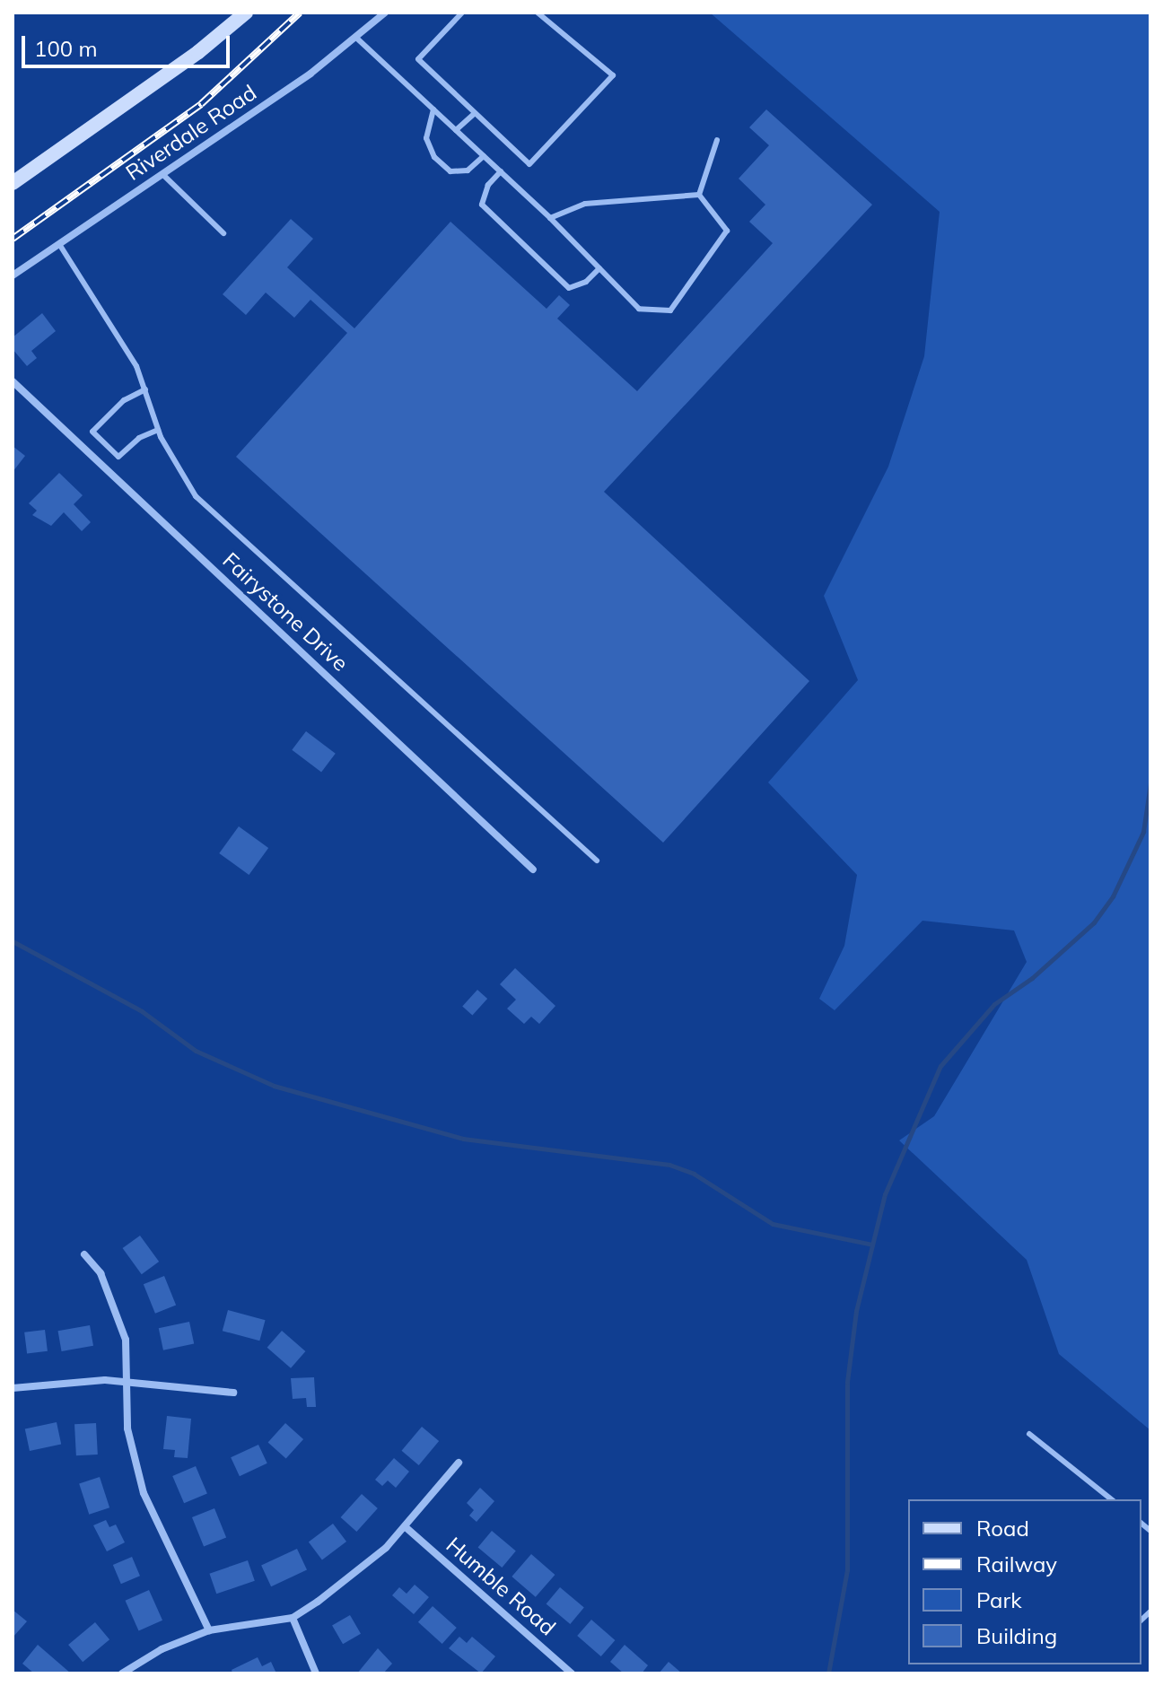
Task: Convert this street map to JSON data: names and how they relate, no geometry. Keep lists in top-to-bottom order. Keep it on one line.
{"streets":{"street":["Riverdale Road","Fairystone Drive","Humble Road"]},"legend":["Road","Railway","Park","Building"],"scale_bar":"100 m"}
